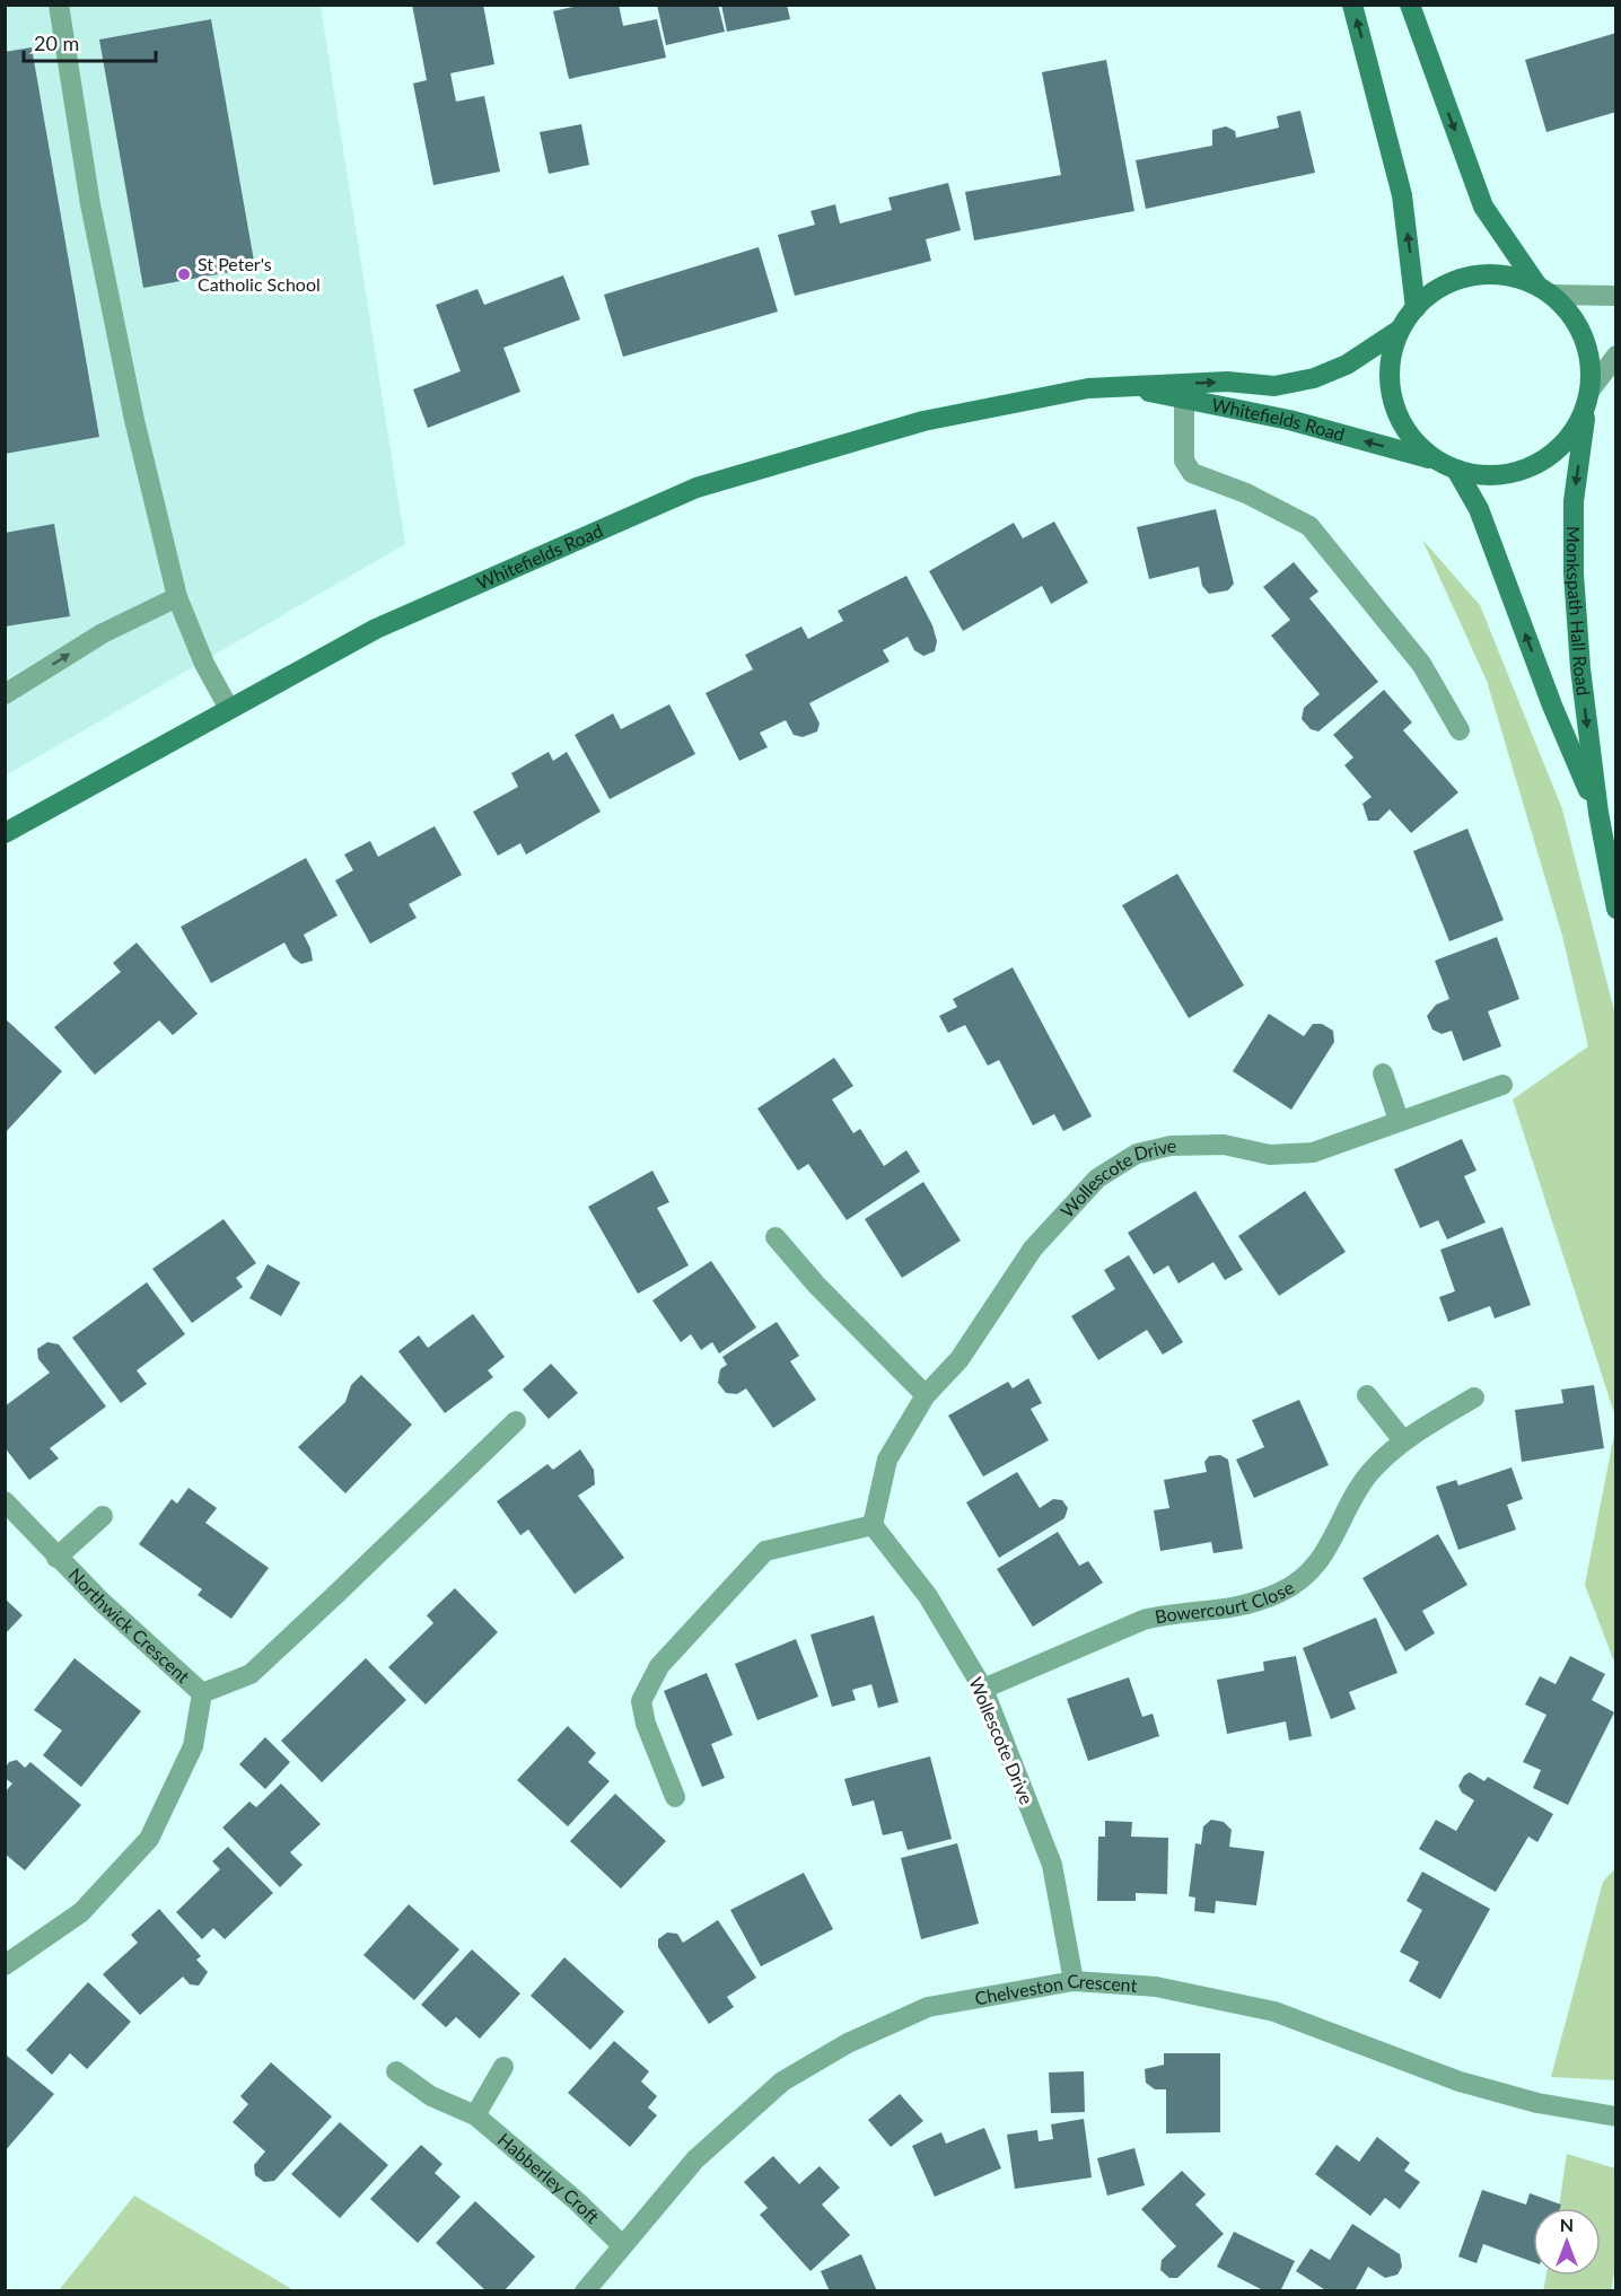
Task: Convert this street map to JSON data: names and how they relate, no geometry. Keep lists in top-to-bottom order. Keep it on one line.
{"streets":{"street":["Whitefields Road","Monkspath Hall Road","Wollescote Drive","Bowercourt Close","Northwick Crescent","Chelveston Crescent","Habberley Croft"]},"crossings":[["Whitefields Road","Monkspath Hall Road"],["Wollescote Drive","Bowercourt Close"],["Wollescote Drive","Chelveston Crescent"],["Chelveston Crescent","Habberley Croft"]],"places":["St Peter's Catholic School"],"scale_bar":"20 m","north":"top"}
